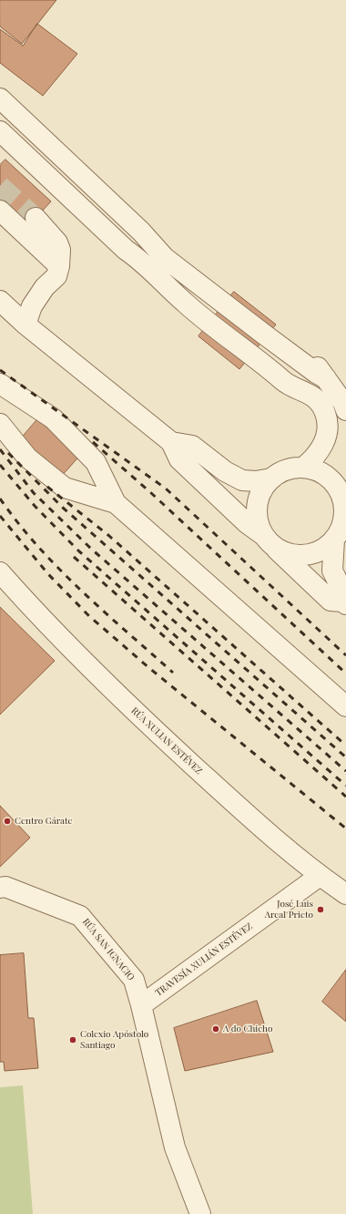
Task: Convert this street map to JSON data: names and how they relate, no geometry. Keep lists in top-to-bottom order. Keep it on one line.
{"streets":{"street":["RÚA XULIAN ESTÉVEZ","RÚA SAN IGNACIO","TRAVESÍA XULIÁN ESTÉVEZ"]},"crossings":[["RÚA XULIAN ESTÉVEZ","TRAVESÍA XULIÁN ESTÉVEZ"],["RÚA SAN IGNACIO","TRAVESÍA XULIÁN ESTÉVEZ"]],"places":["Centro Gárate","José Luis Areal Prieto","A do Chicho","Colexio Apóstolo Santiago"]}
